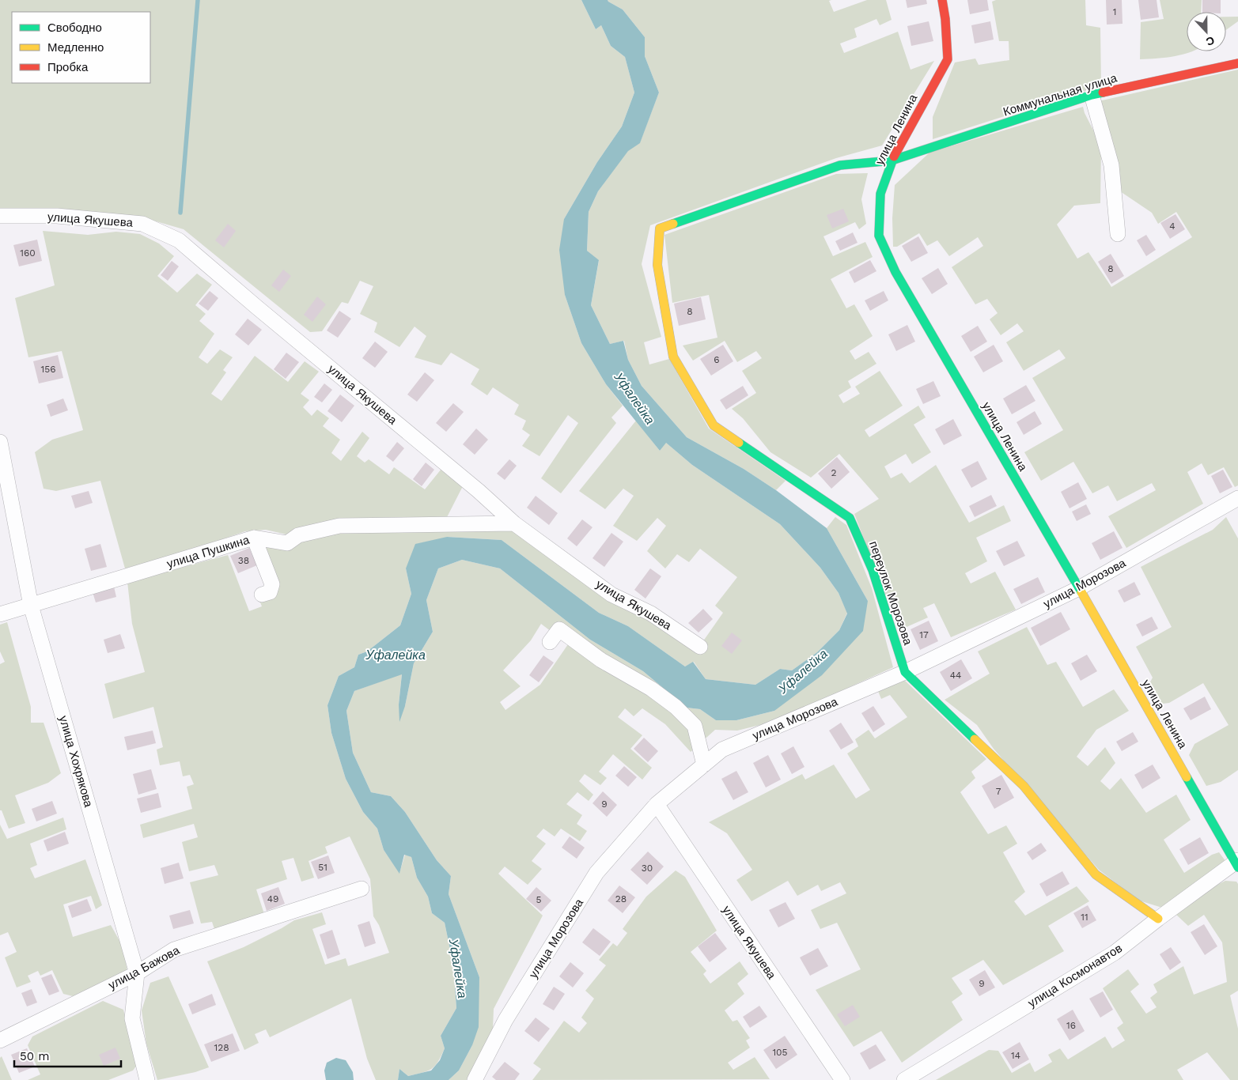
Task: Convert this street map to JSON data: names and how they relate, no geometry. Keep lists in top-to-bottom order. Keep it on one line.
{"streets":{"street":["Коммунальная улица","улица Ленина","улица Якушева","улица Пушкина","улица Морозова","переулок Морозова","улица Хохрякова","улица Бажова","улица Космонавтов"]},"crossings":[["Коммунальная улица","улица Ленина"],["Коммунальная улица","переулок Морозова"],["улица Ленина","улица Морозова"],["улица Ленина","улица Космонавтов"],["улица Якушева","улица Пушкина"],["улица Якушева","улица Морозова"],["улица Пушкина","улица Хохрякова"],["улица Морозова","переулок Морозова"],["переулок Морозова","улица Космонавтов"],["улица Хохрякова","улица Бажова"]],"water":["Уфалейка"],"house_numbers":["1","4","160","8","8","6","156","2","38","17","44","7","9","51","30","49","28","5","11","9","16","128","105","14"],"legend":["Свободно","Медленно","Пробка"],"scale_bar":"50 m","north":"bottom"}
